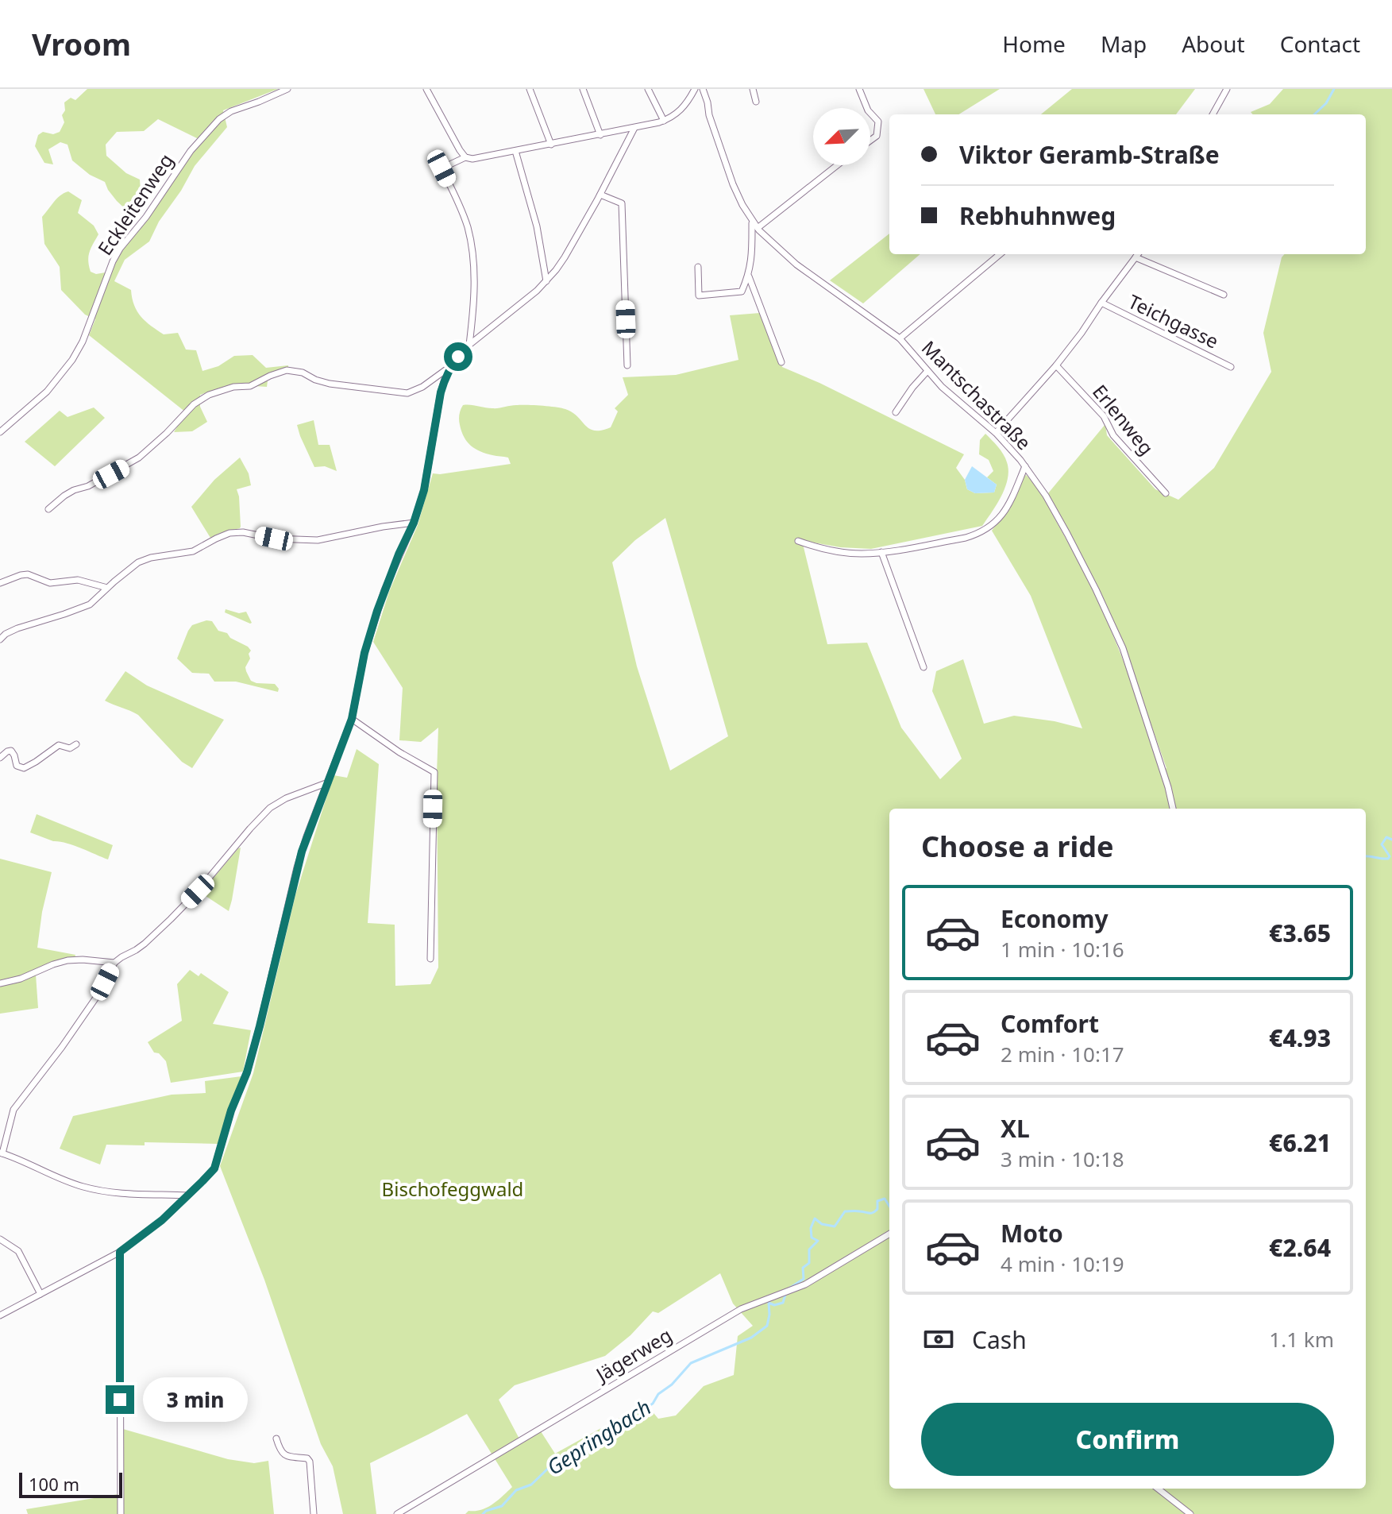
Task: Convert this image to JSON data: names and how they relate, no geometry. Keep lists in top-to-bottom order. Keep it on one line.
{"streets":{"street":["Eckleitenweg","Teichgasse","Mantschastraße","Erlenweg","Jägerweg"]},"water":["Gepringbach"],"parks":["Bischofeggwald"],"scale_bar":"100 m","north":"bottom left","page":{"header":"Vroom","nav":["Home","Map","About","Contact"],"banner":["Viktor Geramb-Straße","Rebhuhnweg"],"heading":"Choose a ride","list":[{"name":"Economy","note":"1 min · 10:16","value":"€3.65"},{"name":"Comfort","note":"2 min · 10:17","value":"€4.93"},{"name":"XL","note":"3 min · 10:18","value":"€6.21"},{"name":"Moto","note":"4 min · 10:19","value":"€2.64"}],"pay":["Cash","1.1 km"],"bubble":"3 min","buttons":"Confirm","scale":"100 m"}}
